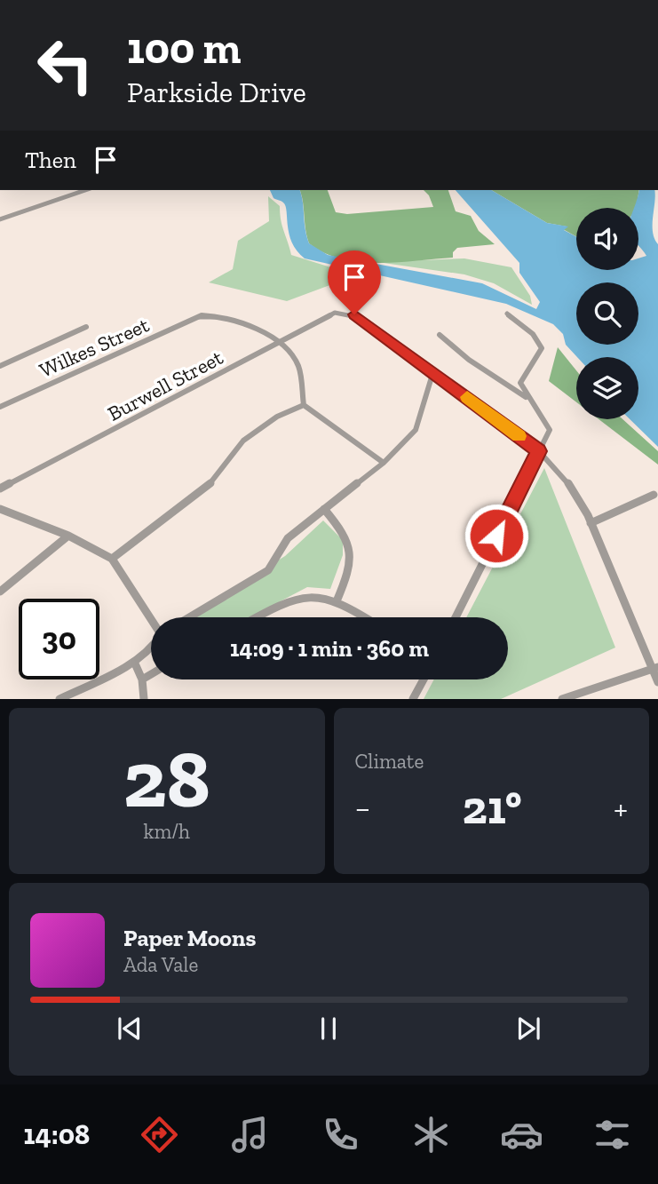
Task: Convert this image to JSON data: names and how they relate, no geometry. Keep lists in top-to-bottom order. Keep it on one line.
{"streets":{"street":["Wilkes Street","Burwell Street"]},"crossings":[["Wilkes Street","Burwell Street"]],"page":{"turn":["100 m","Parkside Drive"],"then":"Then","limit":"30","trip":"14:09 · 1 min · 360 m","tile":[["28","km/h"],"Climate"],"heat":["−","21°","+"],"song":["Paper Moons","Ada Vale"],"tabs":"14:08"}}
